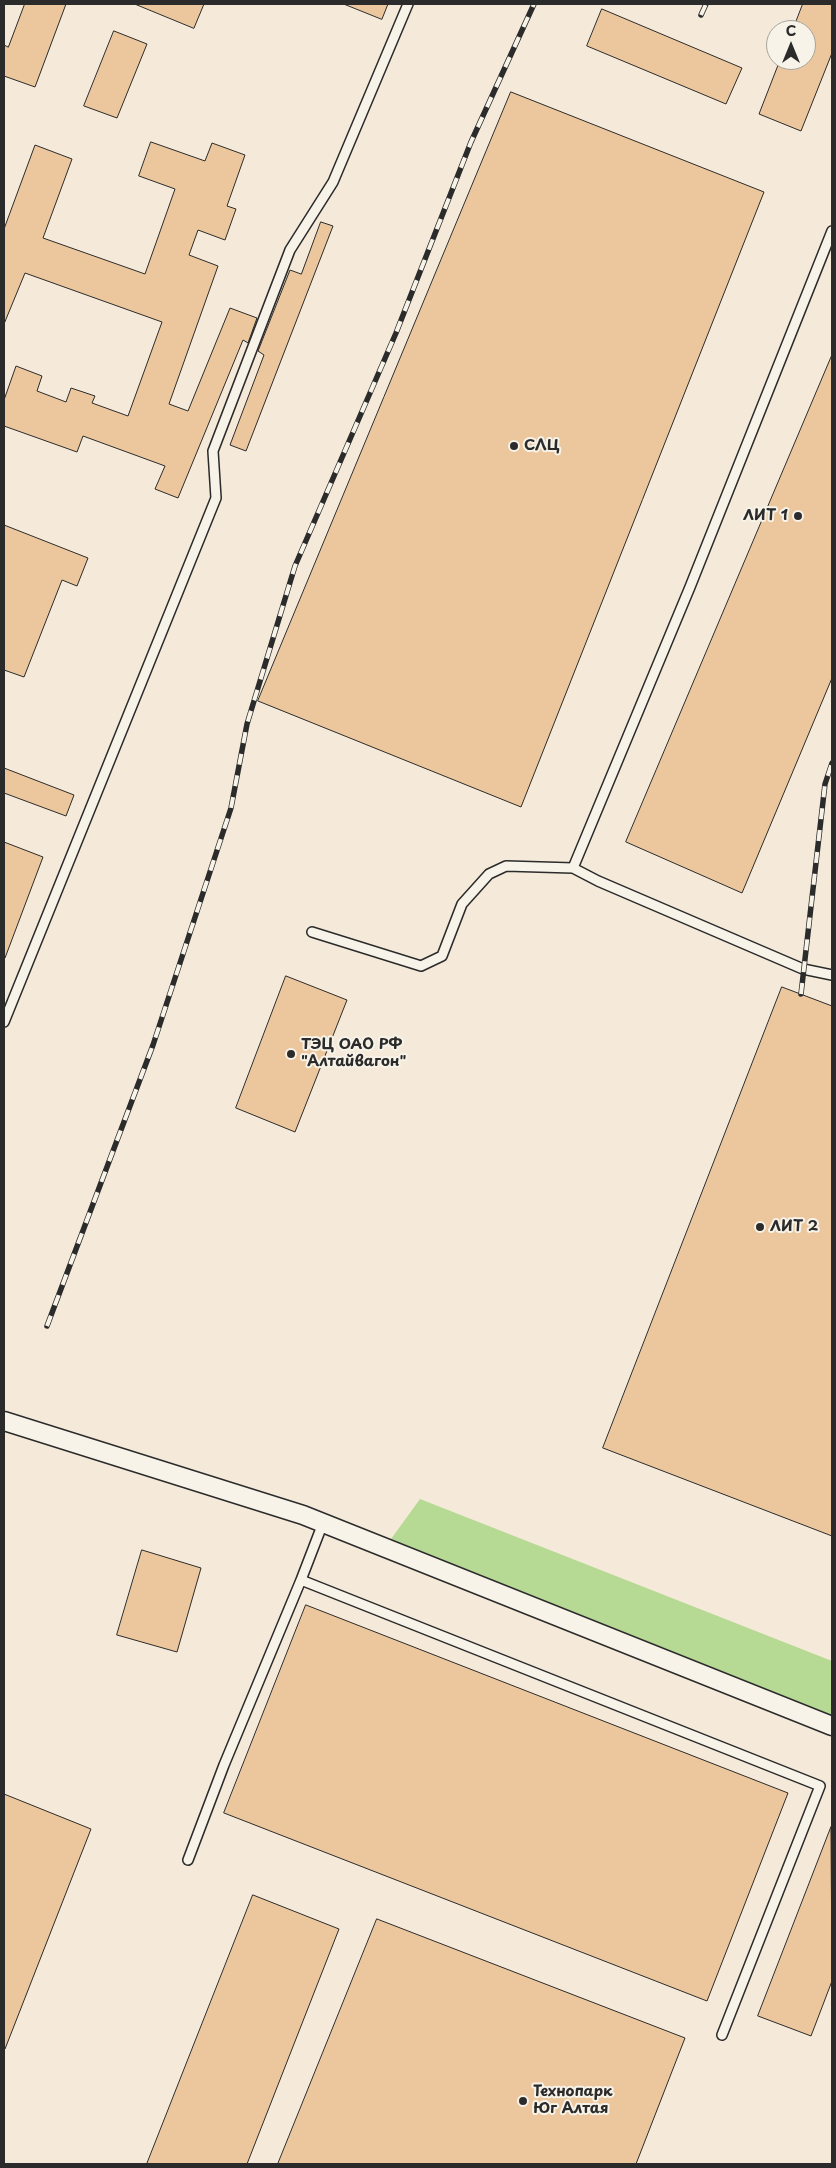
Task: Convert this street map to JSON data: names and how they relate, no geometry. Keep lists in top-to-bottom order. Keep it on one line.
{"places":["СЛЦ","ЛИТ 1","ТЭЦ ОАО РФ \"Алтайвагон\"","ЛИТ 2","Технопарк Юг Алтая"],"north":"top"}
